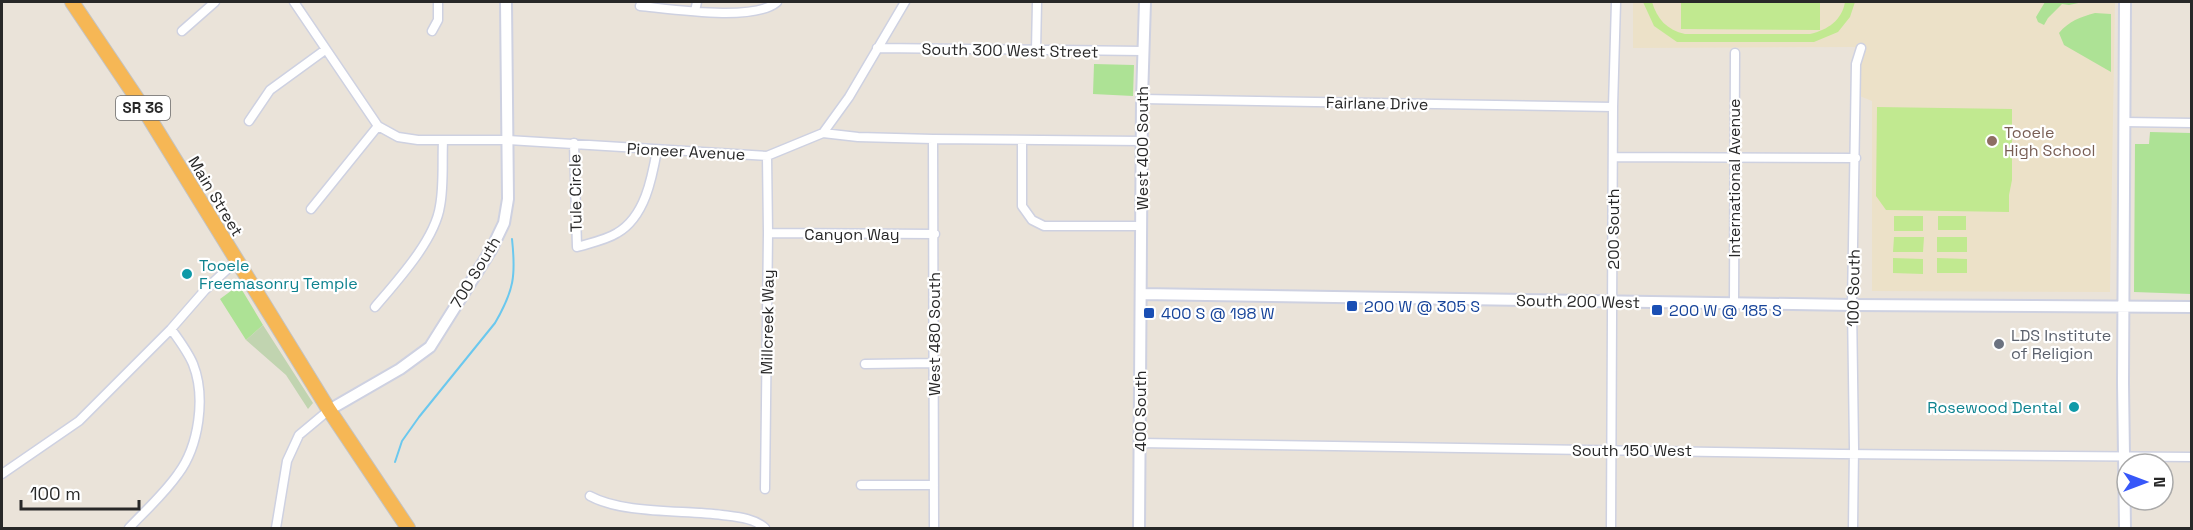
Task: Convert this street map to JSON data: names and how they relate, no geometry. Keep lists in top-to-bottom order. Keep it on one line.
{"streets":{"highway":["SR 36","Main Street"],"street":["South 300 West Street","Fairlane Drive","West 400 South","Pioneer Avenue","International Avenue","Tule Circle","200 South","Canyon Way","700 South","100 South","South 200 West","Millcreek Way","West 480 South","400 South","South 150 West"]},"crossings":[["South 300 West Street","West 400 South"],["Fairlane Drive","West 400 South"],["Fairlane Drive","200 South"],["West 400 South","Pioneer Avenue"],["West 400 South","South 200 West"],["West 400 South","400 South"],["Pioneer Avenue","Tule Circle"],["Pioneer Avenue","700 South"],["Pioneer Avenue","Millcreek Way"],["Pioneer Avenue","West 480 South"],["International Avenue","South 200 West"],["Main Street","700 South"],["200 South","South 200 West"],["200 South","South 150 West"],["Canyon Way","Millcreek Way"],["Canyon Way","West 480 South"],["100 South","South 200 West"],["100 South","South 150 West"],["South 200 West","400 South"],["400 South","South 150 West"]],"places":{"other":["Tooele High School","Tooele Freemasonry Temple","LDS Institute of Religion","Rosewood Dental"],"transit":["200 W @ 305 S","200 W @ 185 S","400 S @ 198 W"]},"scale_bar":"100 m","north":"right"}
